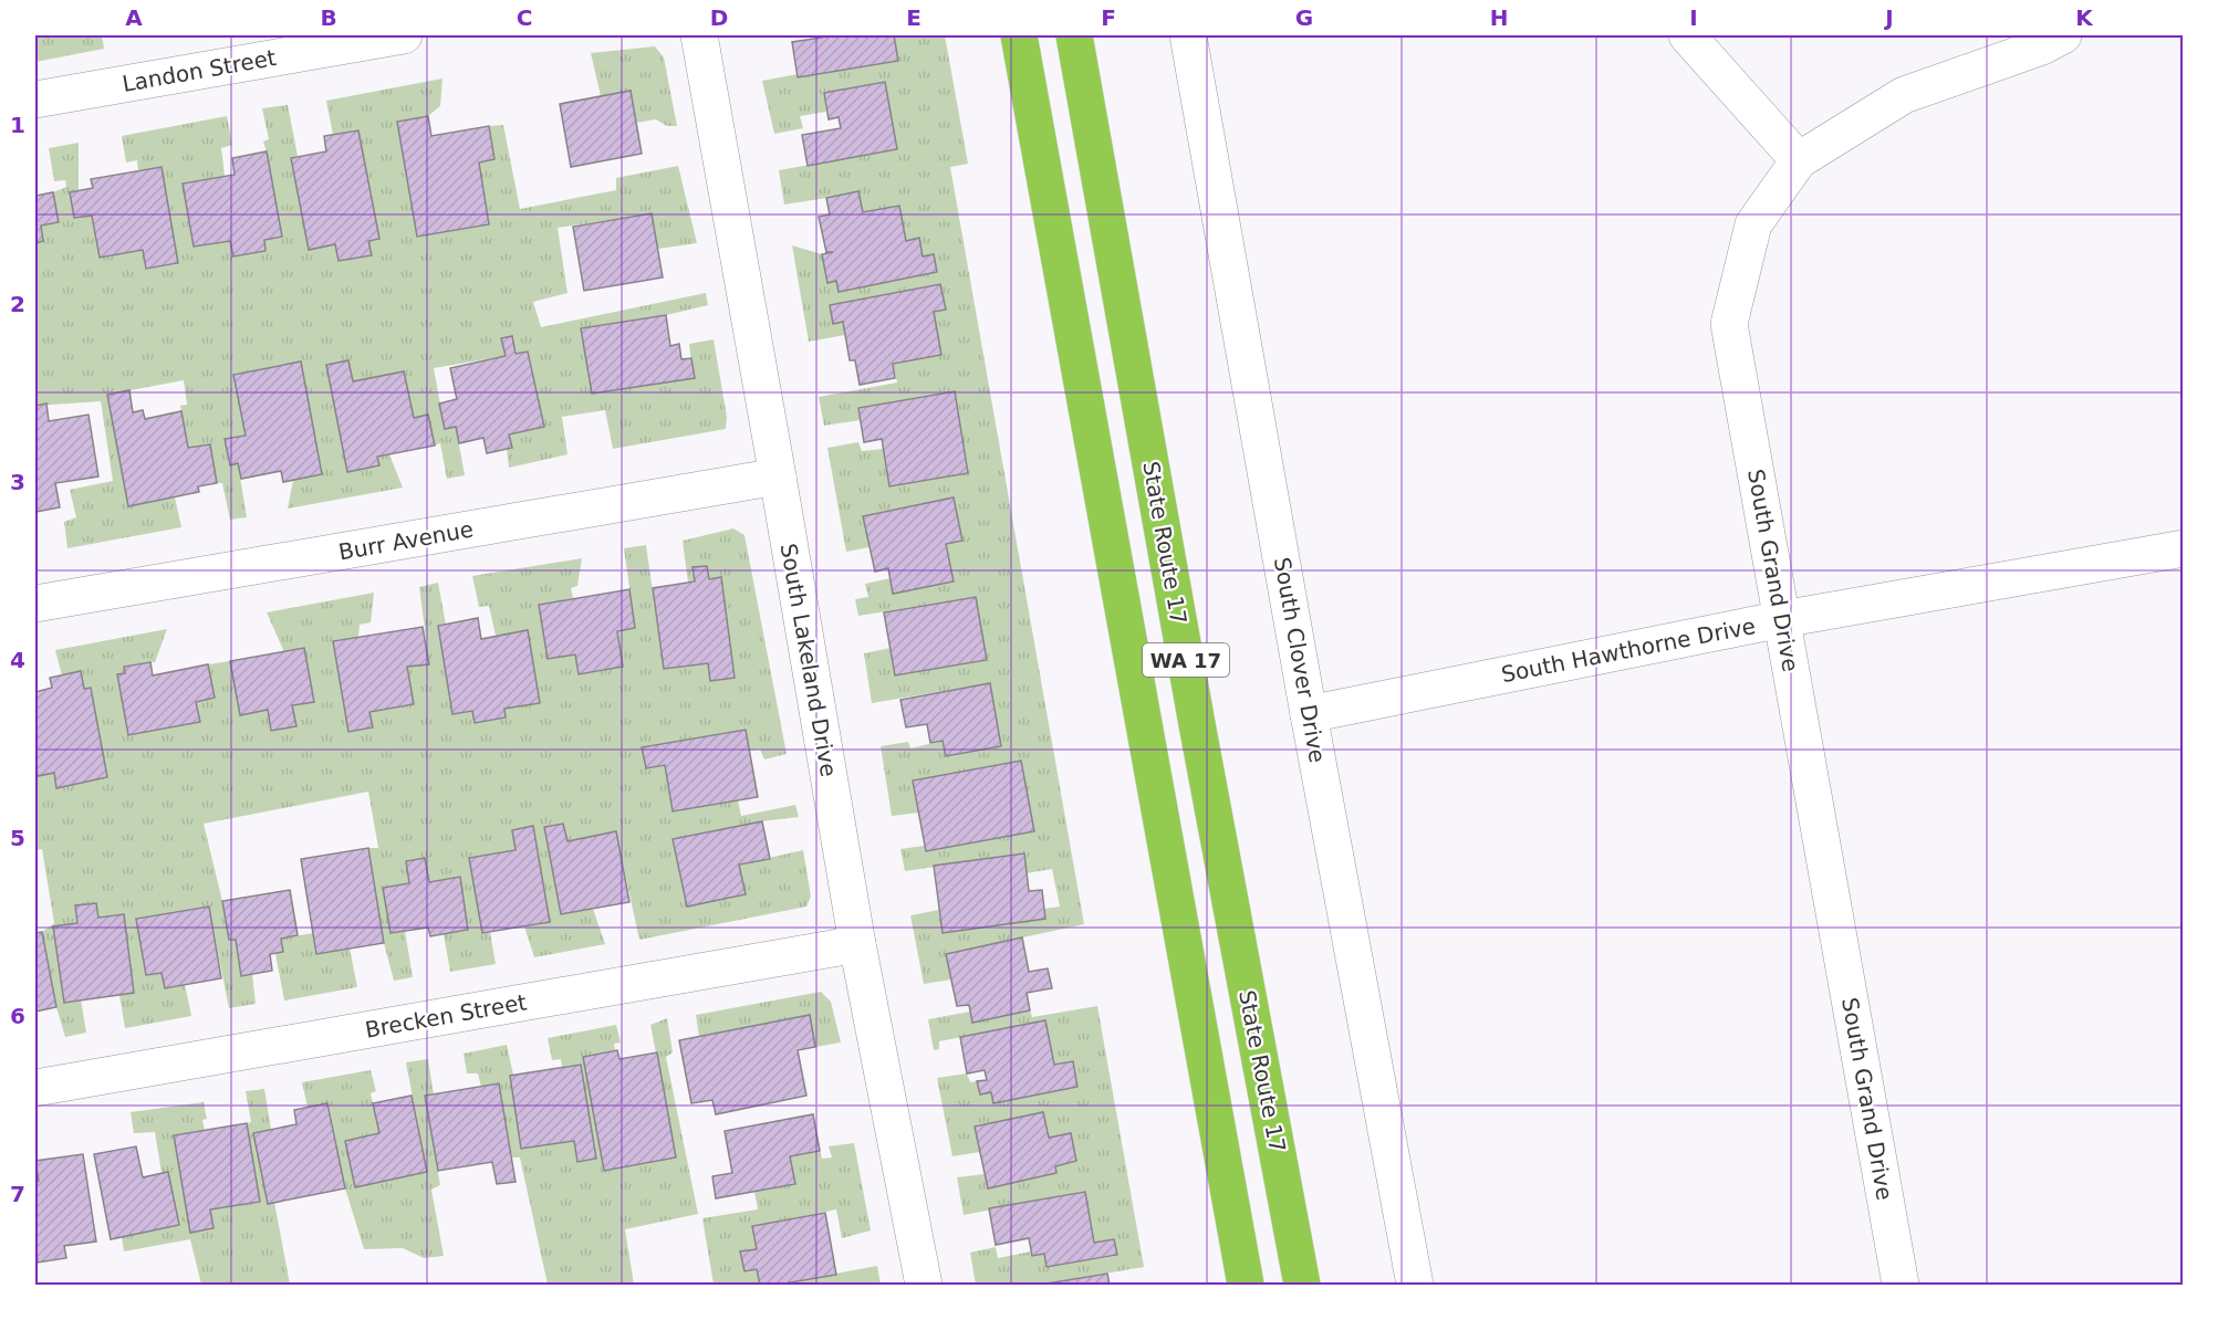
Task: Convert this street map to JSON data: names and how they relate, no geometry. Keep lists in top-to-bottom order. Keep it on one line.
{"streets":{"highway":["State Route 17","WA 17"],"street":["Landon Street","Burr Avenue","South Grand Drive","South Hawthorne Drive","South Lakeland Drive","South Clover Drive","Brecken Street"]},"crossings":[["Burr Avenue","South Lakeland Drive"],["South Grand Drive","South Hawthorne Drive"],["South Hawthorne Drive","South Clover Drive"],["South Lakeland Drive","Brecken Street"]],"grid":{"columns":["A","B","C","D","E","F","G","H","I","J","K"],"rows":["1","2","3","4","5","6","7"]}}
